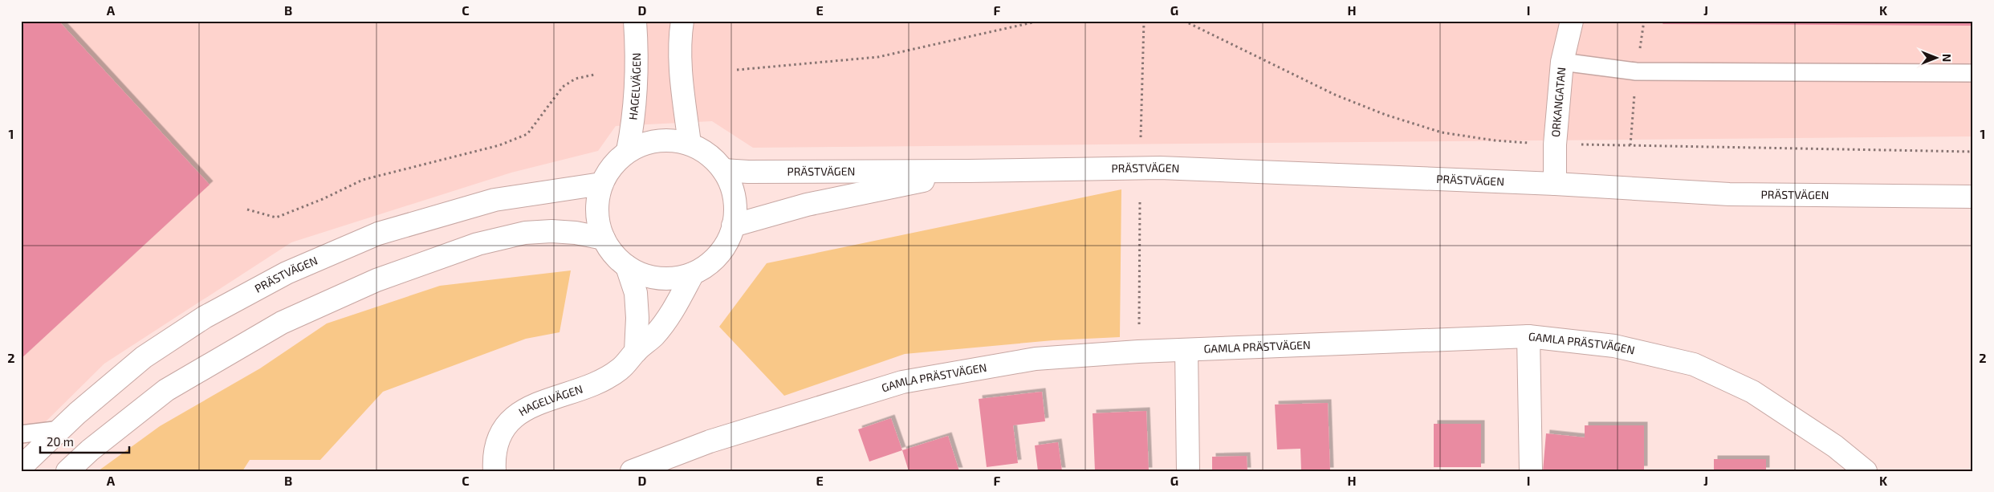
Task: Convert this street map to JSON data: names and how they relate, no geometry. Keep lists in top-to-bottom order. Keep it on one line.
{"streets":{"street":["HAGELVÄGEN","ORKANGATAN","PRÄSTVÄGEN","GAMLA PRÄSTVÄGEN"]},"crossings":[["HAGELVÄGEN","PRÄSTVÄGEN"],["ORKANGATAN","PRÄSTVÄGEN"]],"scale_bar":"20 m","north":"right","grid":{"columns":["A","B","C","D","E","F","G","H","I","J","K"],"rows":["1","2"]}}
